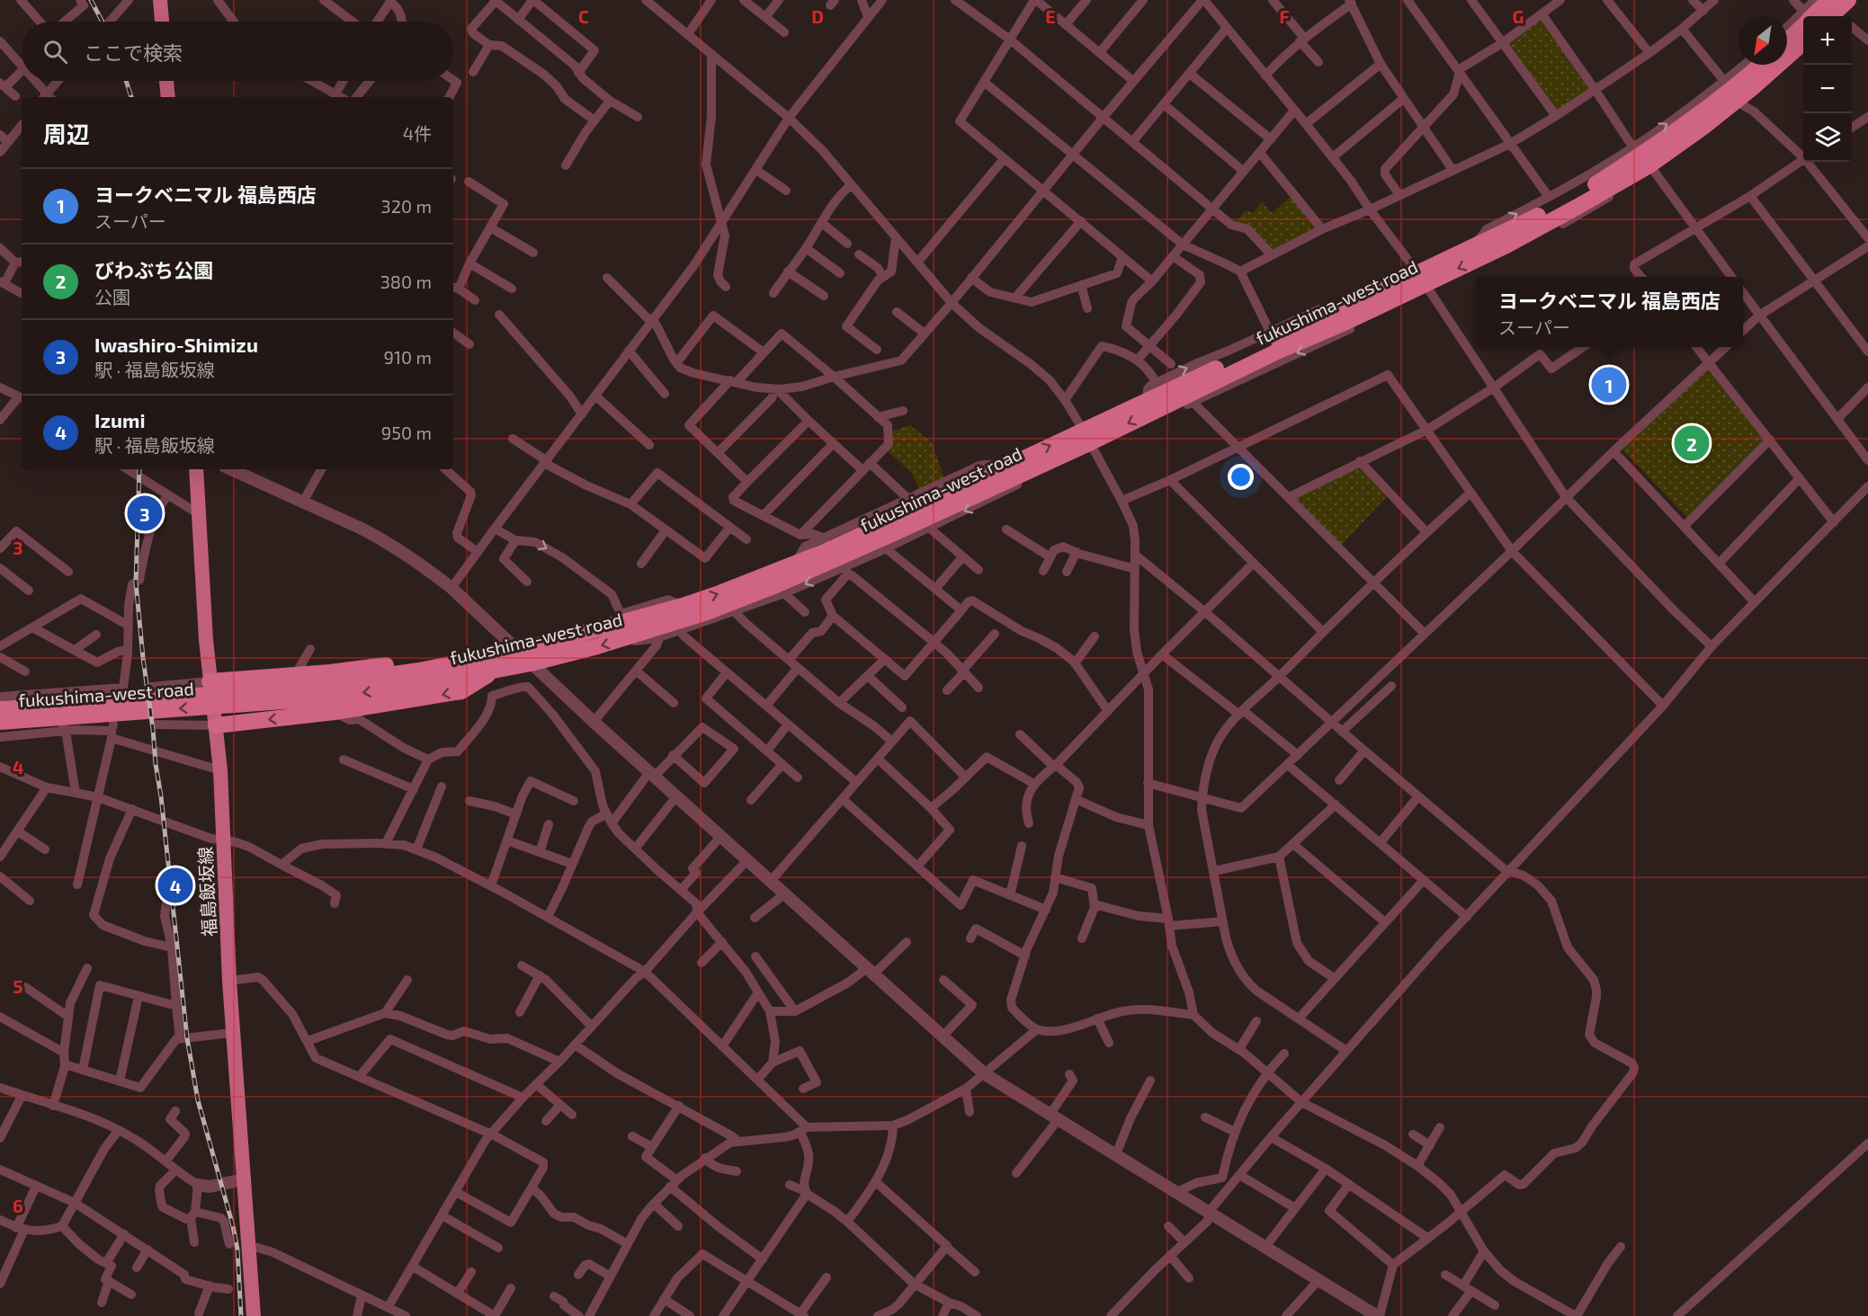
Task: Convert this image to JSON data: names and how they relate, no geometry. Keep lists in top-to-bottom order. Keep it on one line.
{"streets":{"highway":["fukushima-west road"],"main road":["福島飯坂線"]},"north":"bottom left","page":{"map_buttons":["+","−"],"search":"ここで検索","heading":["周辺","4件"],"list":[{"mark":"1","name":"ヨークベニマル 福島西店","note":"スーパー","value":"320 m"},{"mark":"2","name":"びわぶち公園","note":"公園","value":"380 m"},{"mark":"3","name":"Iwashiro-Shimizu","note":"駅 · 福島飯坂線","value":"910 m"},{"mark":"4","name":"Izumi","note":"駅 · 福島飯坂線","value":"950 m"}],"popup":["ヨークベニマル 福島西店","スーパー"],"pins":["1","2","3","4"]},"grid":{"columns":["C","D","E","F","G"],"rows":["3","4","5","6"]}}
